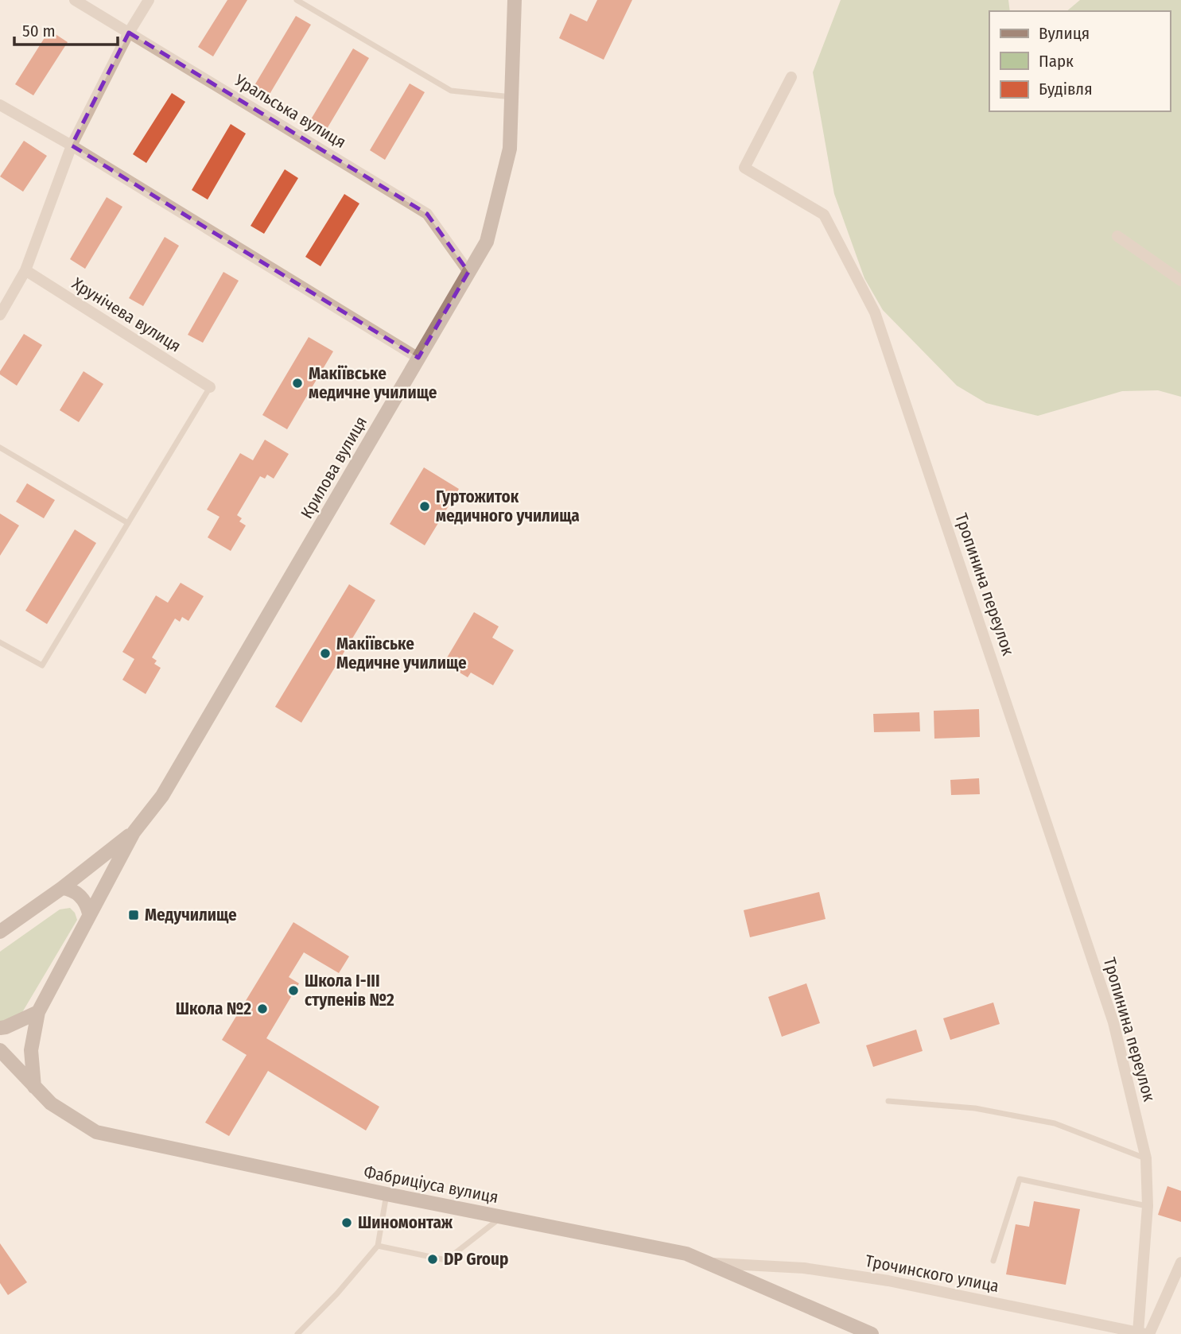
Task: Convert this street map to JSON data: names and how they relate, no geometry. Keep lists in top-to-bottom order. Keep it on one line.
{"streets":{"main road":["Крилова вулиця","Фабриціуса вулиця"],"street":["Уральська вулиця","Хрунічева вулиця","Тропинина переулок","Трочинского улица"]},"crossings":[["Уральська вулиця","Крилова вулиця"],["Тропинина переулок","Трочинского улица"],["Фабриціуса вулиця","Трочинского улица"]],"places":{"other":["Макіївське медичне училище","Гуртожиток медичного училища","Макіївське Медичне училище","Школа I-III ступенів №2","Школа №2","Шиномонтаж","DP Group"],"transit":["Медучилище"]},"legend":["Вулиця","Парк","Будівля"],"scale_bar":"50 m"}
